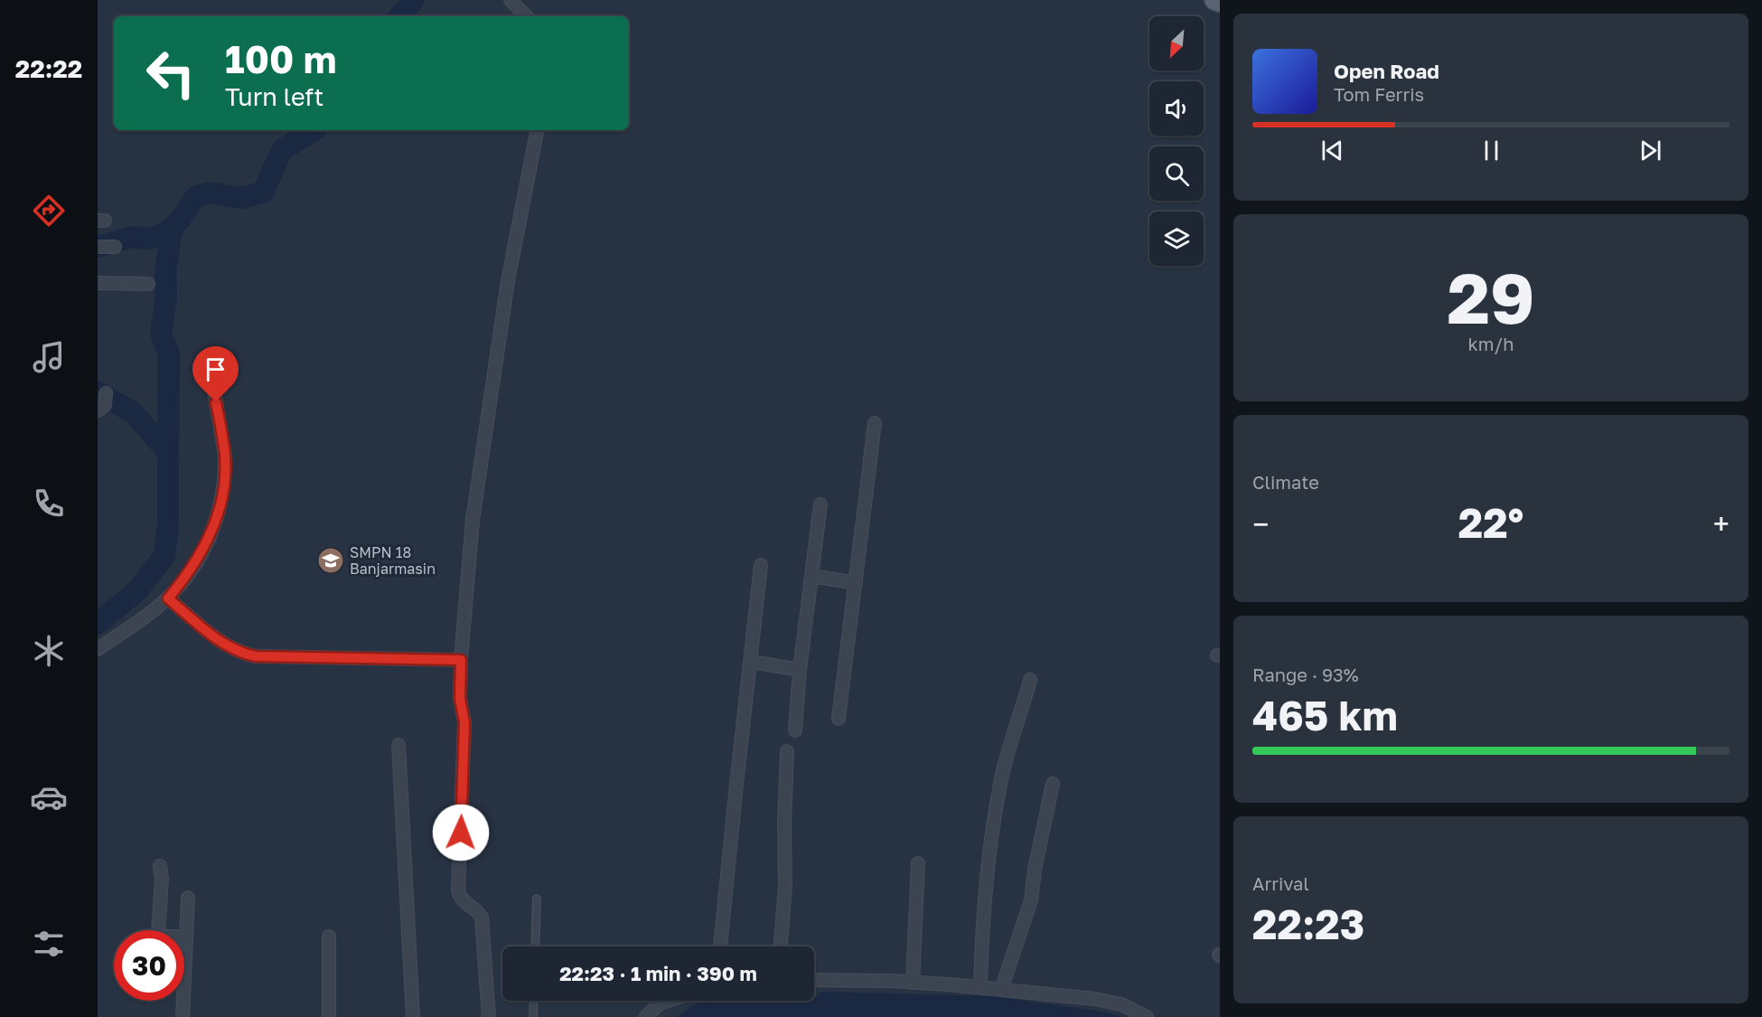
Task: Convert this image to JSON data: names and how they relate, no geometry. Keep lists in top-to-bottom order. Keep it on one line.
{"places":{"school or university":["SMPN 18 Banjarmasin"]},"north":"bottom left","page":{"tabs":"22:22","turn":["100 m","Turn left"],"song":["Open Road","Tom Ferris"],"tile":[["29","km/h"],"Climate",["Range · 93%","465 km"],["Arrival","22:23"]],"heat":["−","22°","+"],"limit":"30","trip":"22:23 · 1 min · 390 m"}}
